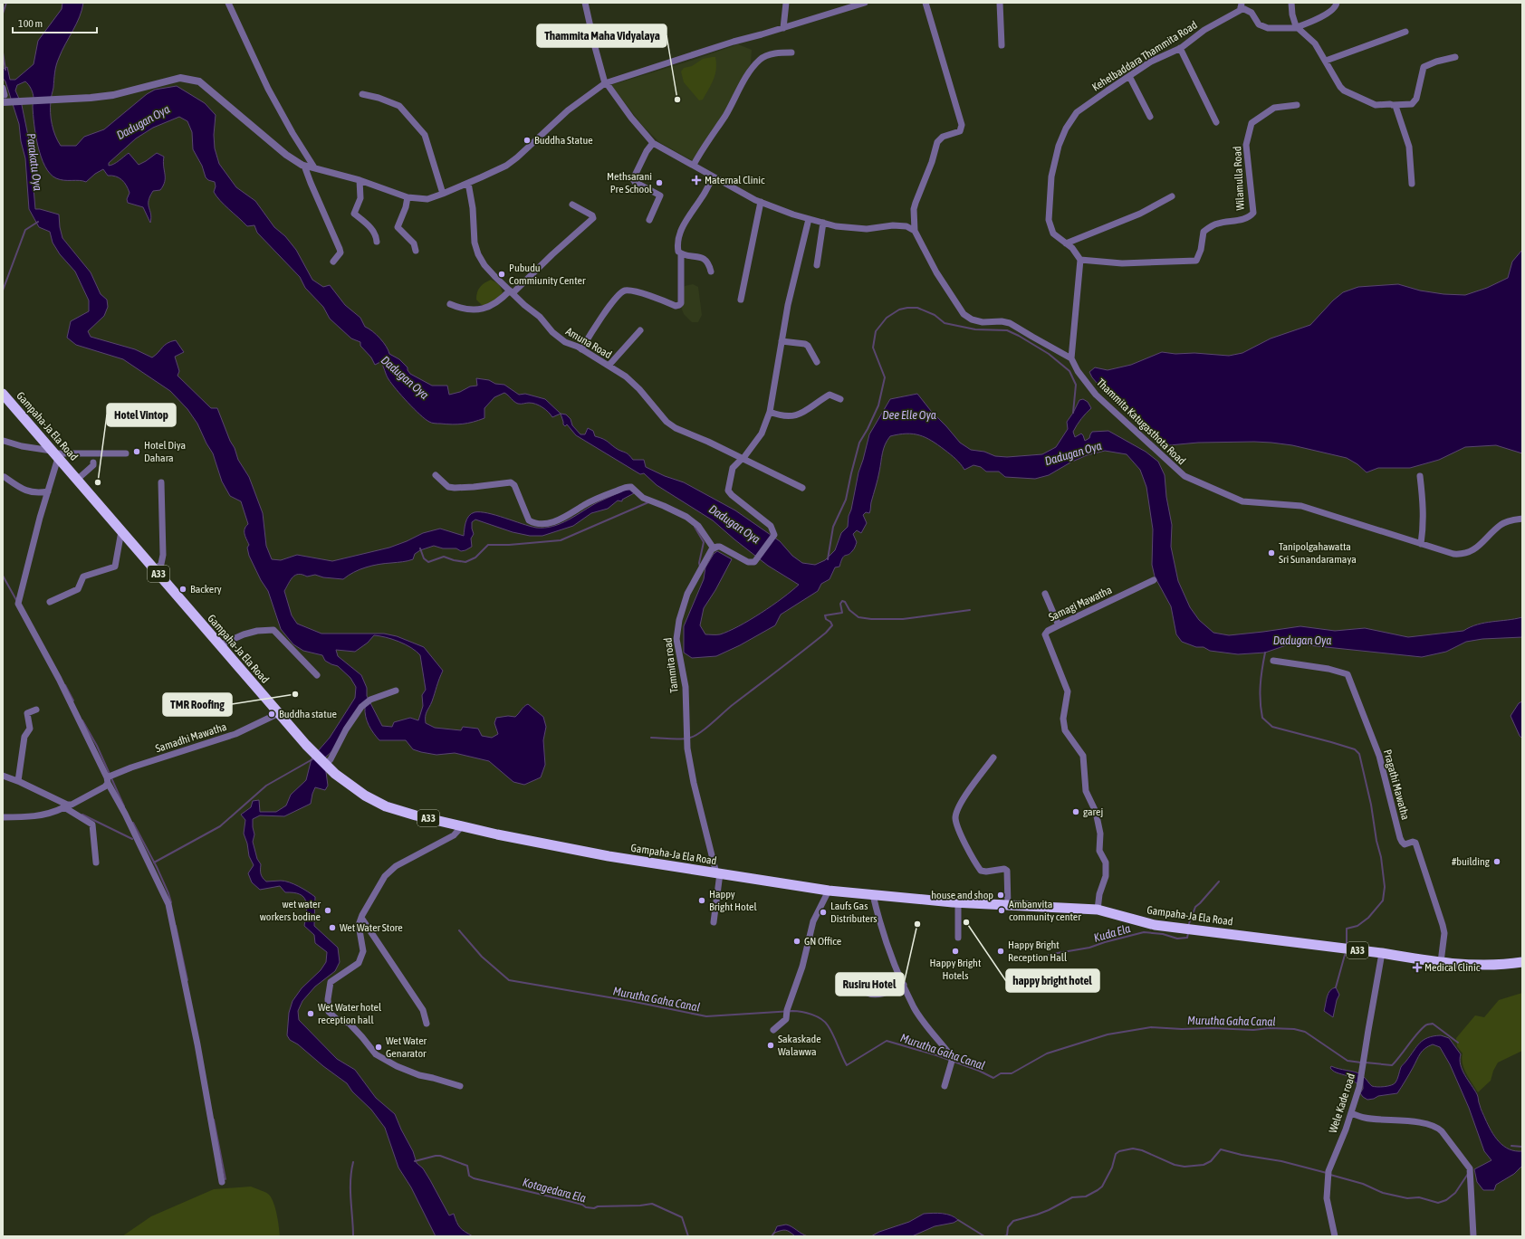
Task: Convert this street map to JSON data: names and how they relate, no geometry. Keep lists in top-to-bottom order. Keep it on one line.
{"streets":{"highway":["Gampaha-Ja Ela Road","A33"],"street":["Kehelbaddara Thammita Road","Wilamulla Road","Amuna Road","Thammita Katugasthota Road","Samagi Mawatha","Tammita road","Samadhi Mawatha","Pragathi Mawatha","Wele Kade road"]},"crossings":[["Kehelbaddara Thammita Road","Wilamulla Road"],["Gampaha-Ja Ela Road","Samagi Mawatha"],["Gampaha-Ja Ela Road","Tammita road"],["Gampaha-Ja Ela Road","Samadhi Mawatha"],["Gampaha-Ja Ela Road","Pragathi Mawatha"],["Gampaha-Ja Ela Road","Wele Kade road"]],"water":["Dadugan Oya","Parakatu Oya","Dee Elle Oya","Kuda Ela","Murutha Gaha Canal","Kotagedara Ela"],"places":{"other":["Thammita Maha Vidyalaya","Buddha Statue","Methsarani Pre School","Pubudu Commiunity Center","Hotel Diya Dahara","Hotel Vintop","Tanipolgahawatta Sri Sunandaramaya","Backery","TMR Roofing","Buddha statue","garej","#building","house and shop","Happy Bright Hotel","wet water workers bodine","Ambanvita community center","Laufs Gas Distributers","happy bright hotel","Rusiru Hotel","Wet Water Store","GN Office","Happy Bright Hotels","Happy Bright Reception Halĺ","Wet Water hotel reception hall","Sakaskade Walawwa","Wet Water Genarator"],"health":["Maternal Clinic","Medical Clinic"]},"scale_bar":"100 m"}
